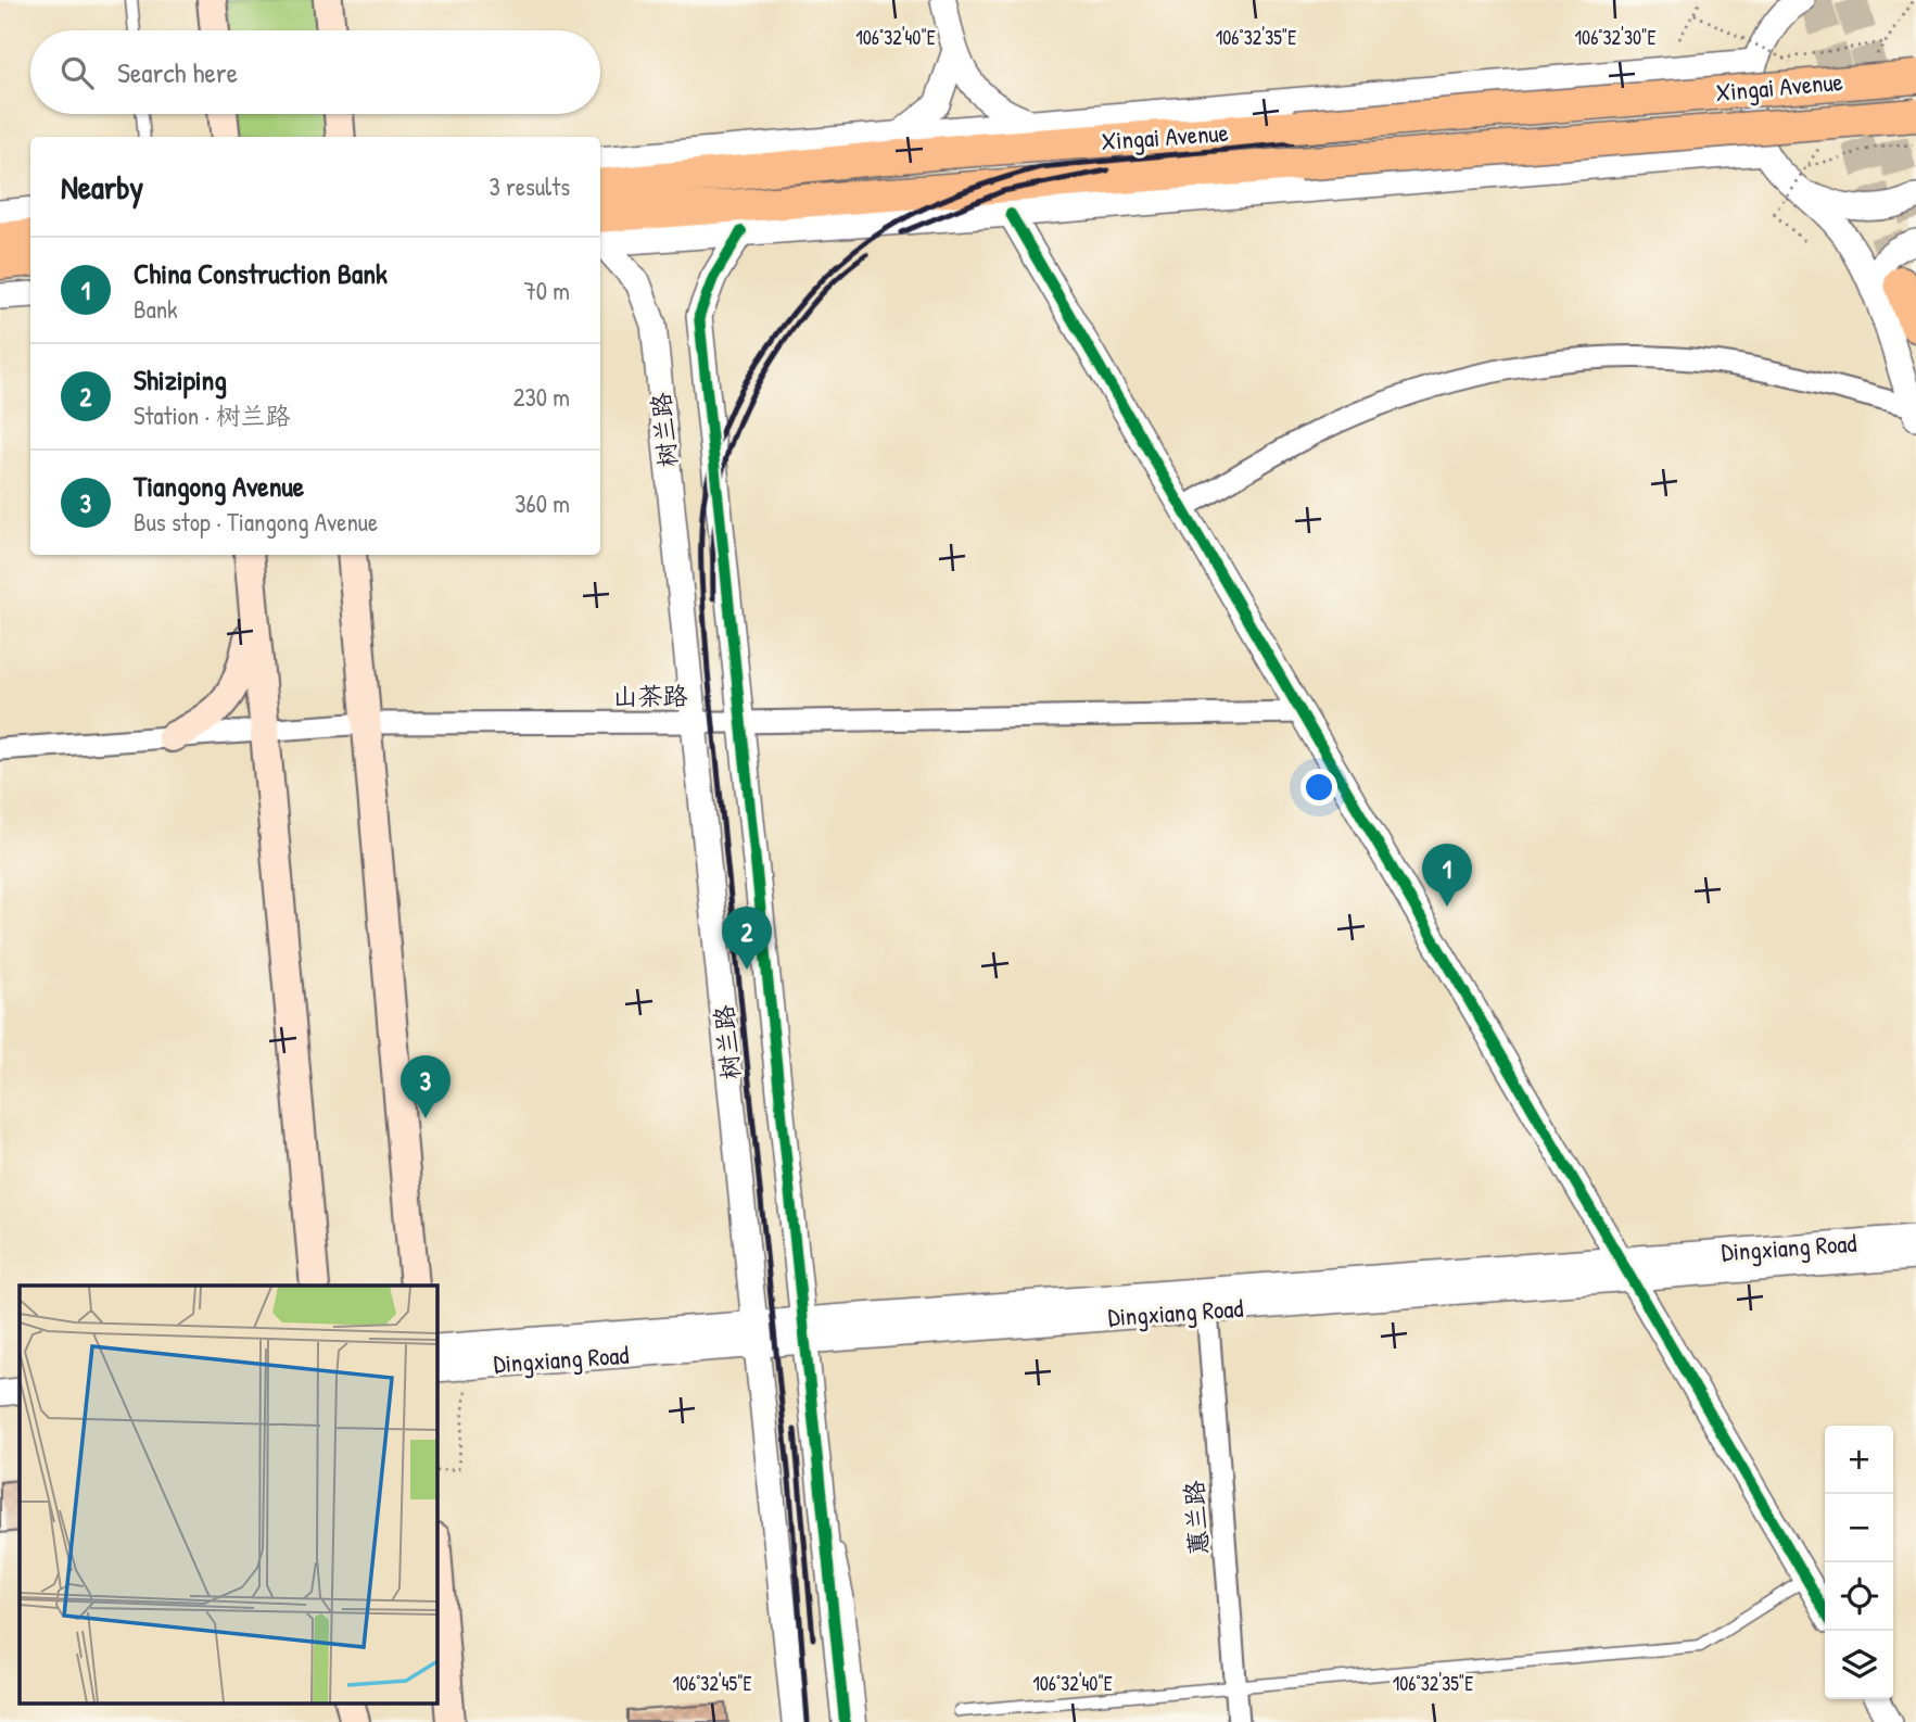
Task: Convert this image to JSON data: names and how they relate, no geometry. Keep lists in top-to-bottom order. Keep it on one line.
{"streets":{"main road":["Xingai Avenue"],"street":["树兰路","山茶路","Dingxiang Road","蕙兰路"]},"crossings":[["树兰路","山茶路"],["树兰路","Dingxiang Road"],["Dingxiang Road","蕙兰路"]],"page":{"search":"Search here","heading":["Nearby","3 results"],"list":[{"mark":"1","name":"China Construction Bank","note":"Bank","value":"70 m"},{"mark":"2","name":"Shiziping","note":"Station · 树兰路","value":"230 m"},{"mark":"3","name":"Tiangong Avenue","note":"Bus stop · Tiangong Avenue","value":"360 m"}],"pins":["1","2","3"],"map_buttons":["+","−"]},"coordinates":["106°32'40\"E","106°32'35\"E","106°32'30\"E","106°32'45\"E"]}
